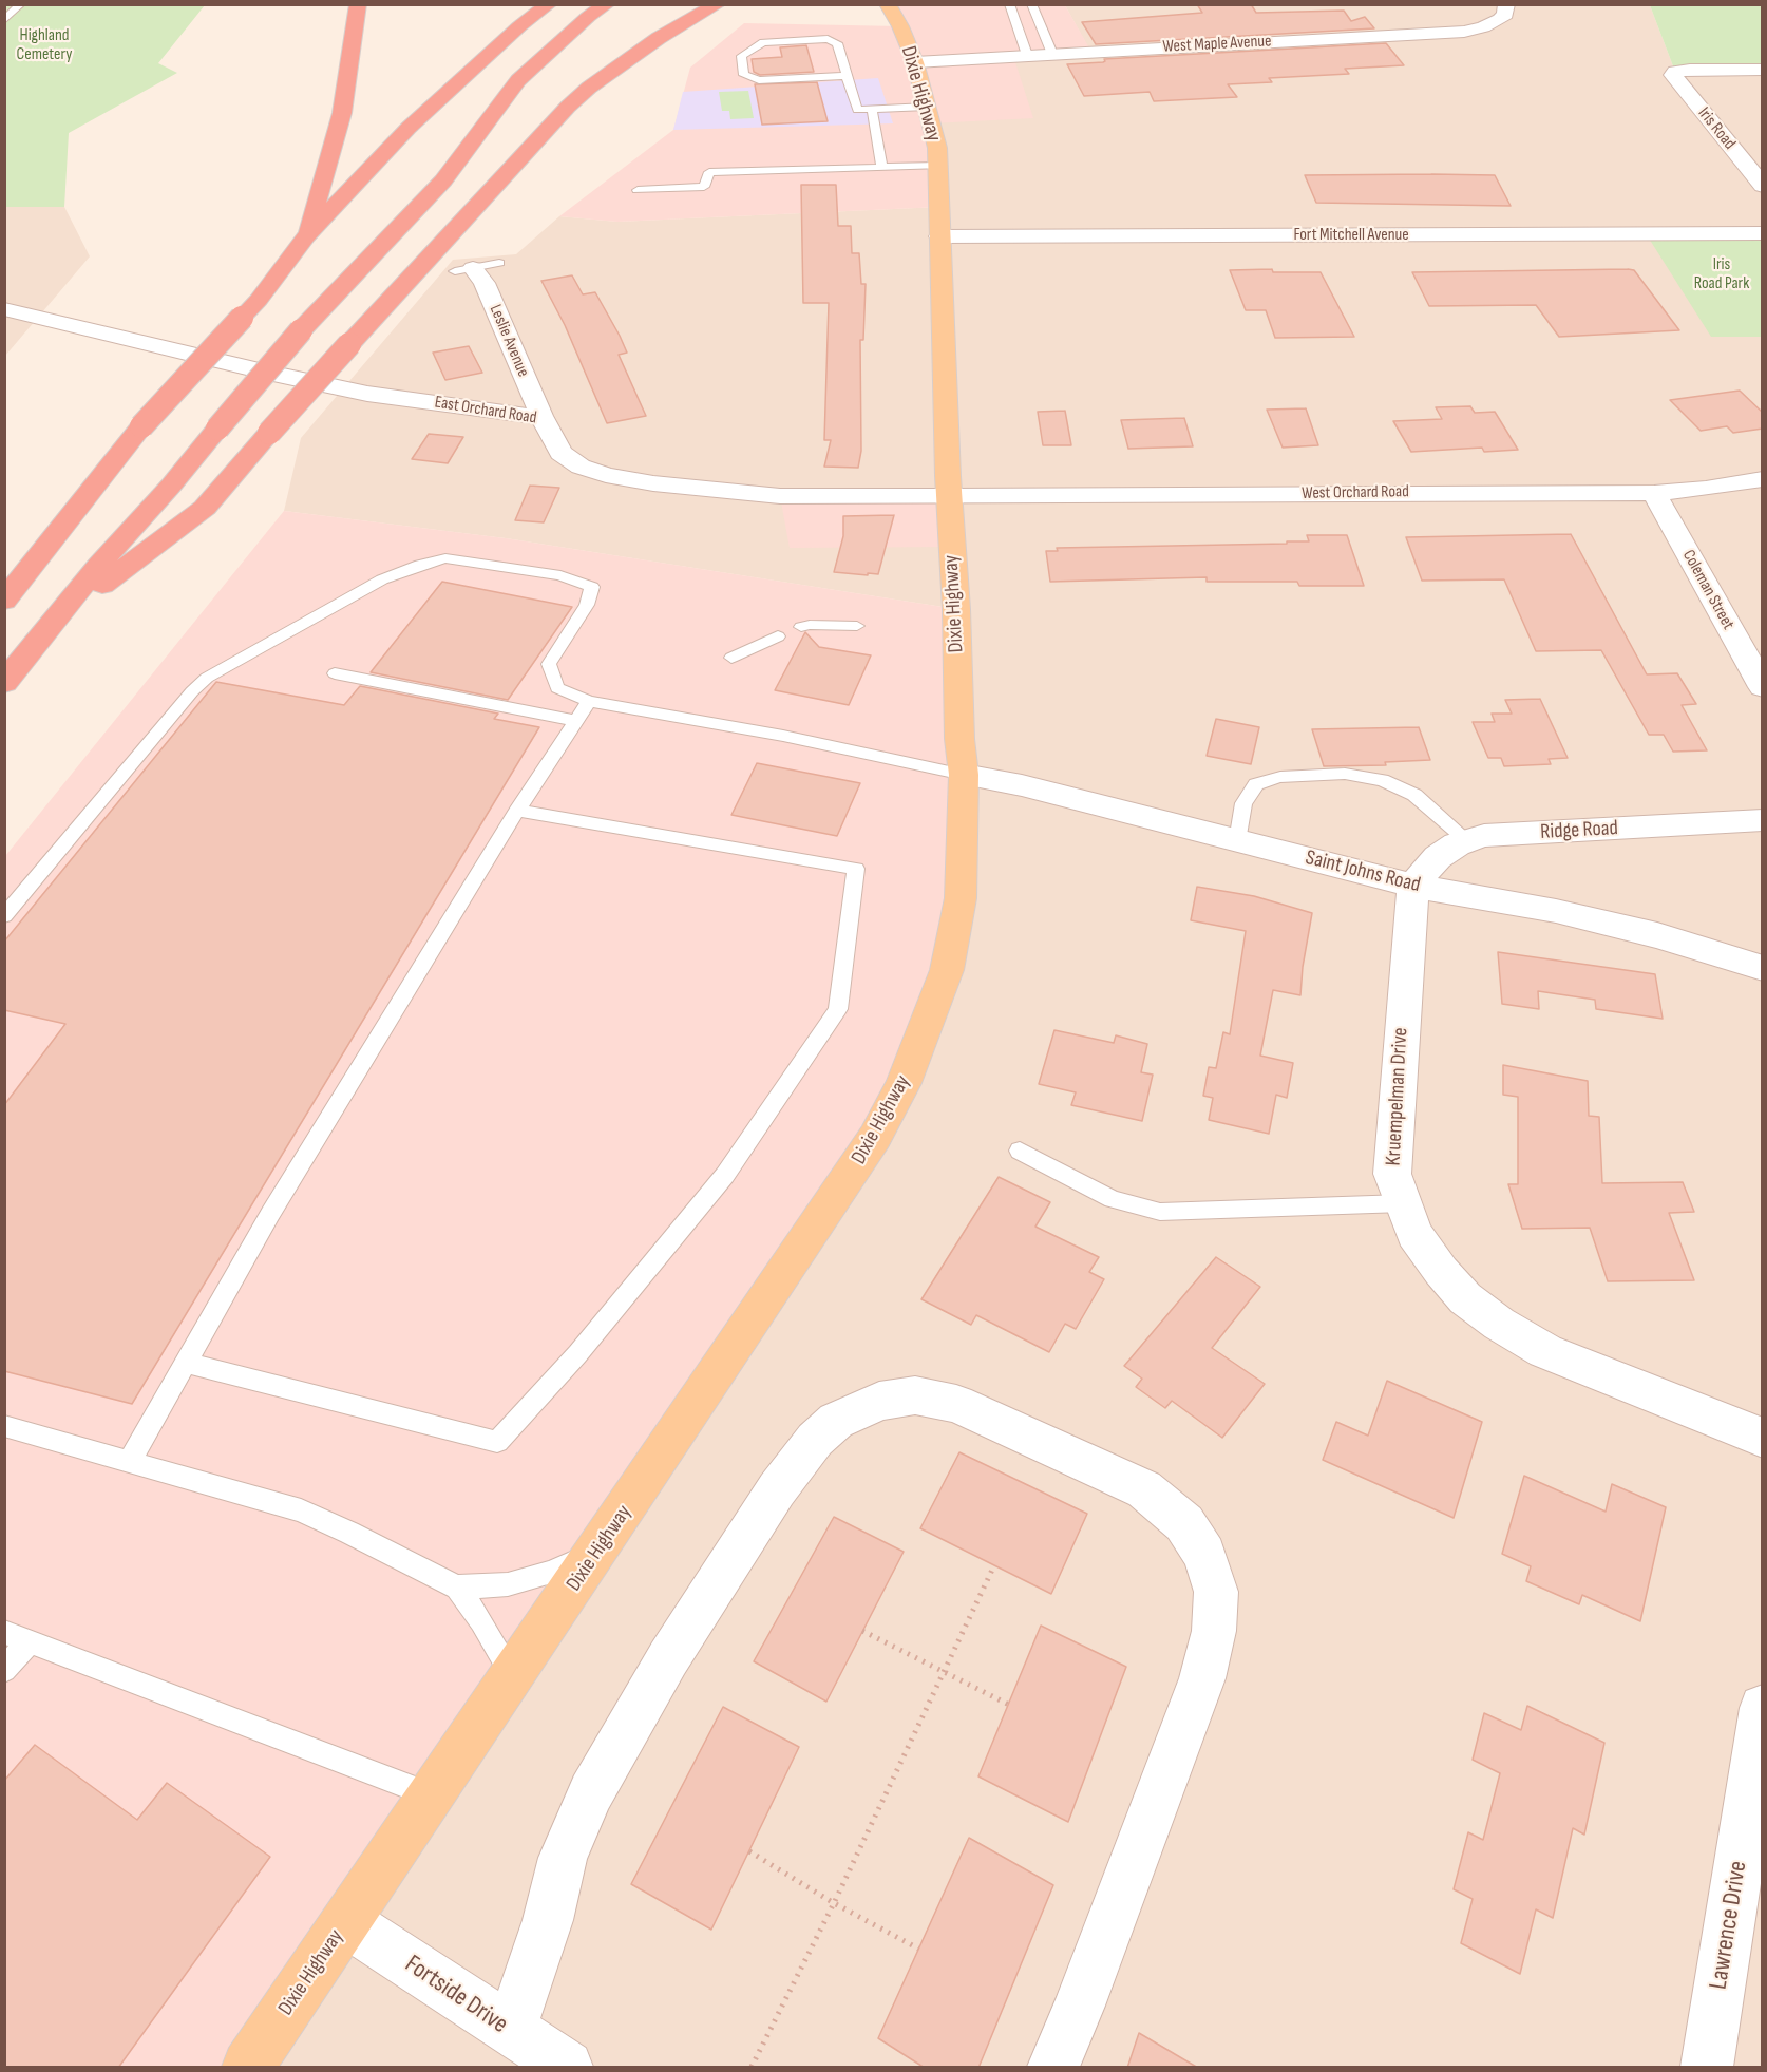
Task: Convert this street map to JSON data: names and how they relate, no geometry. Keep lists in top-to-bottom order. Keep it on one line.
{"streets":{"main road":["Dixie Highway"],"street":["West Maple Avenue","Iris Road","Fort Mitchell Avenue","Leslie Avenue","East Orchard Road","West Orchard Road","Coleman Street","Ridge Road","Saint Johns Road","Kruempelman Drive","Lawrence Drive","Fortside Drive"]},"crossings":[["West Maple Avenue","Dixie Highway"],["Dixie Highway","Fort Mitchell Avenue"],["Dixie Highway","East Orchard Road"],["Dixie Highway","West Orchard Road"],["Dixie Highway","Saint Johns Road"],["Dixie Highway","Fortside Drive"],["Leslie Avenue","East Orchard Road"],["East Orchard Road","West Orchard Road"],["West Orchard Road","Coleman Street"],["Ridge Road","Saint Johns Road"],["Ridge Road","Kruempelman Drive"],["Saint Johns Road","Kruempelman Drive"]],"parks":["Highland Cemetery","Iris Road Park"]}
